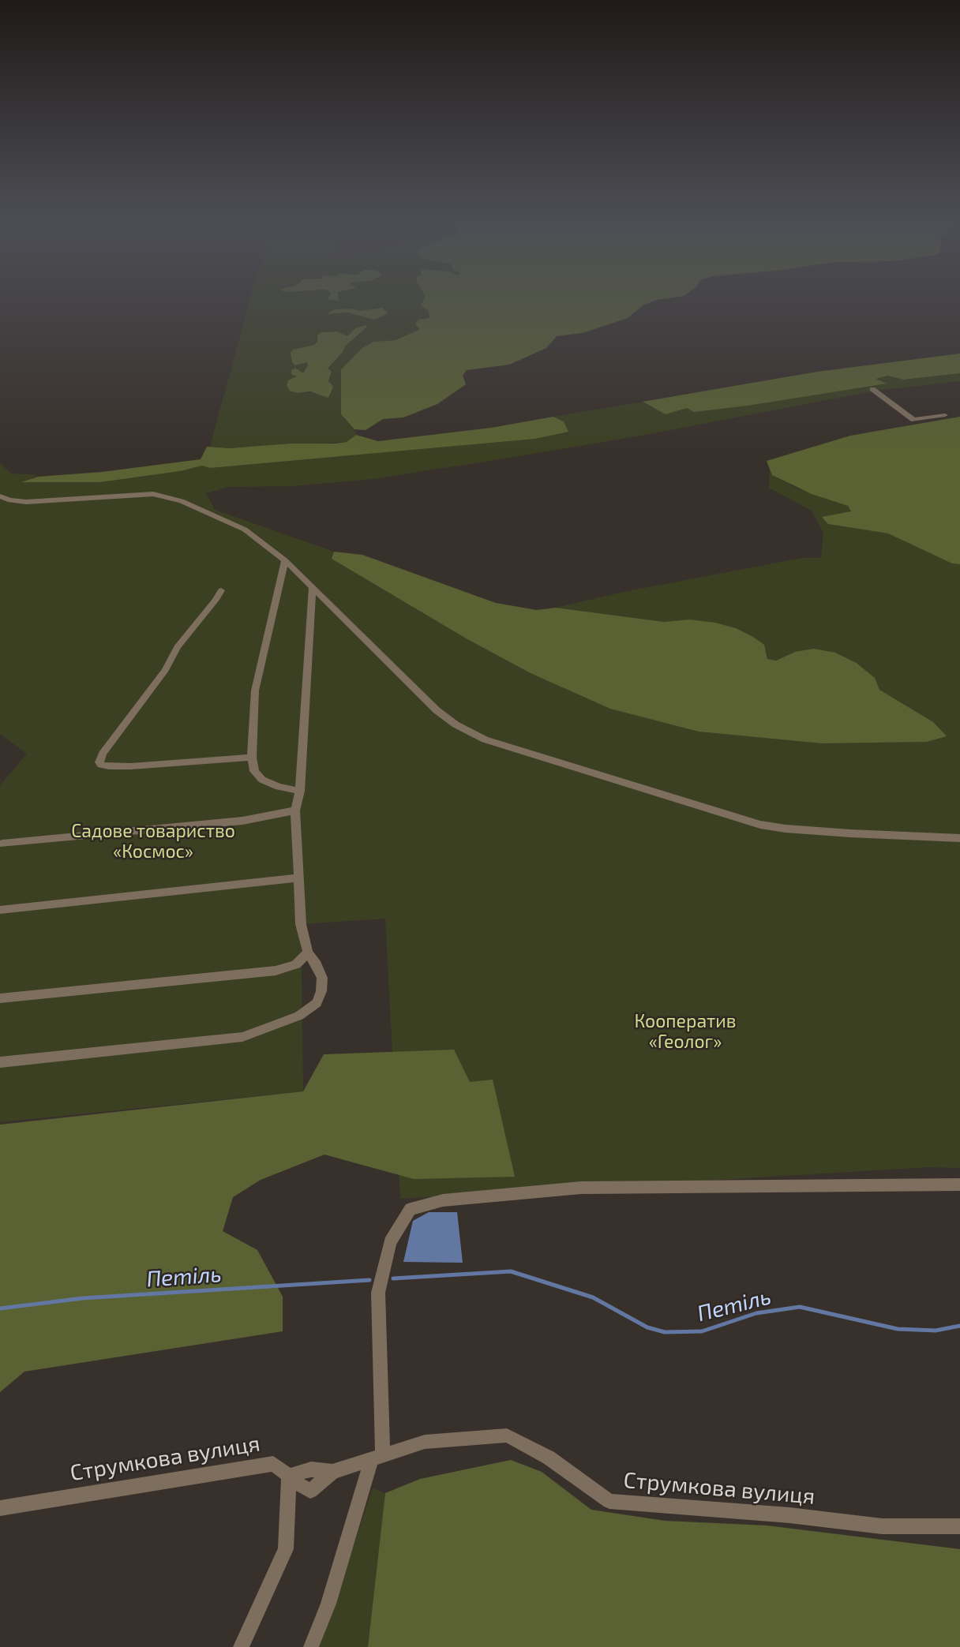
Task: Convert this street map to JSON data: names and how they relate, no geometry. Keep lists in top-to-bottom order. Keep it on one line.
{"streets":{"street":["Струмкова вулиця"]},"water":["Петіль"],"parks":["Садове товариство «Космос»","Кооператив «Геолог»"]}
